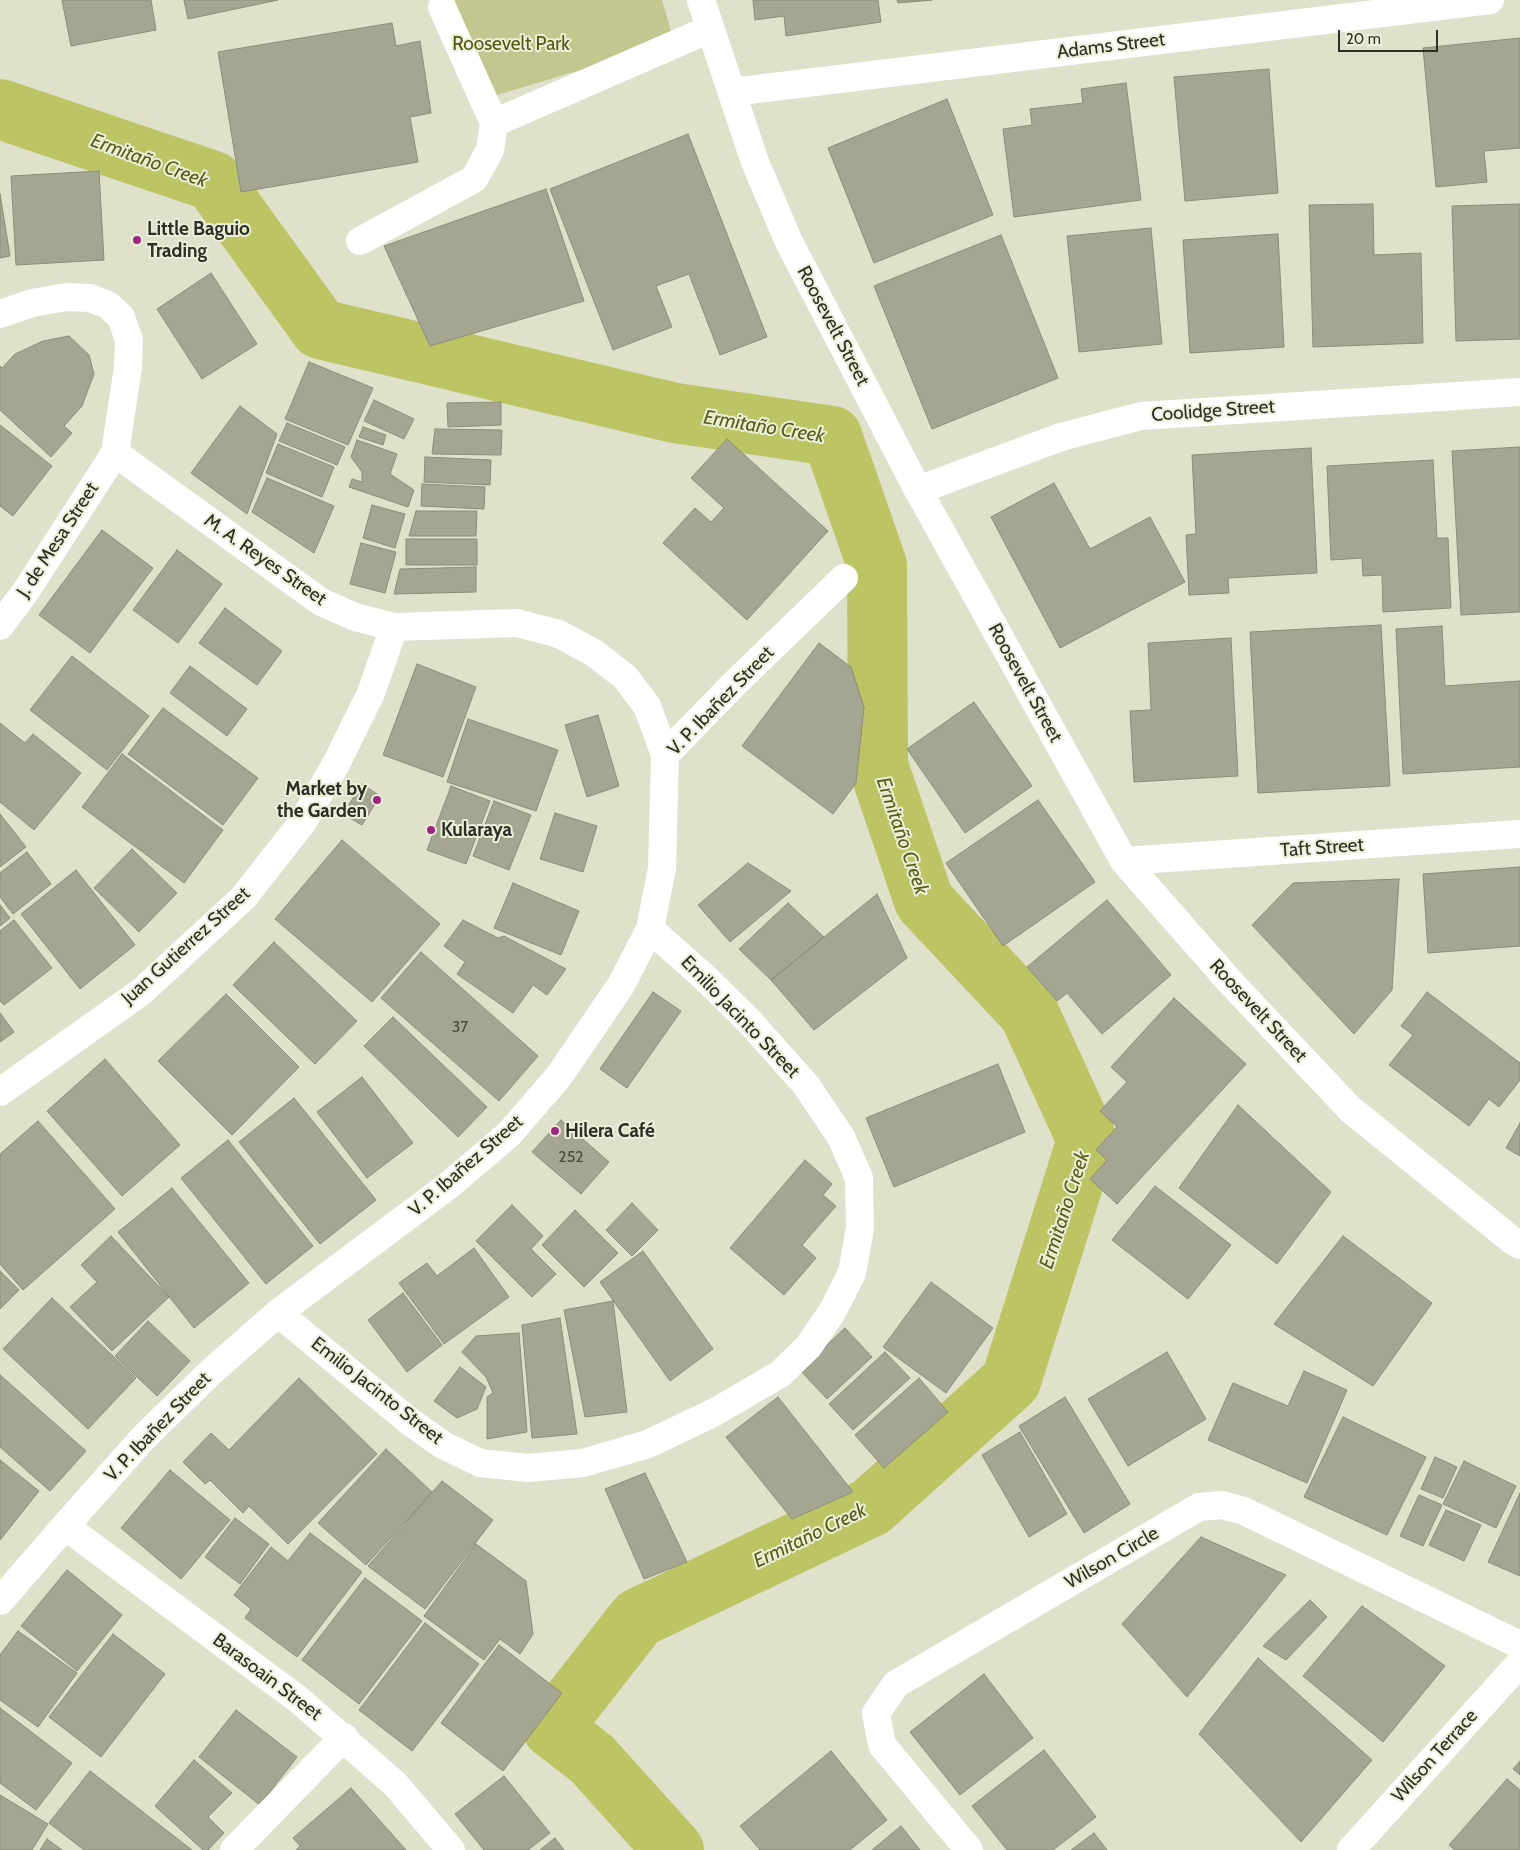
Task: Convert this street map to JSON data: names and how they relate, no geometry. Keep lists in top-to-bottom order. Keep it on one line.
{"streets":{"street":["Adams Street","Roosevelt Street","Coolidge Street","J. de Mesa Street","M. A. Reyes Street","V. P. Ibañez Street","Taft Street","Juan Gutierrez Street","Emilio Jacinto Street","Wilson Circle","Barasoain Street","Wilson Terrace"]},"crossings":[["Adams Street","Roosevelt Street"],["Roosevelt Street","Coolidge Street"],["Roosevelt Street","Taft Street"],["J. de Mesa Street","M. A. Reyes Street"],["M. A. Reyes Street","V. P. Ibañez Street"],["M. A. Reyes Street","Juan Gutierrez Street"],["V. P. Ibañez Street","Emilio Jacinto Street"],["V. P. Ibañez Street","Barasoain Street"]],"water":["Ermitaño Creek"],"parks":["Roosevelt Park"],"places":["Little Baguio Trading","Market by the Garden","Kularaya","Hilera Café"],"house_numbers":["37","252"],"scale_bar":"20 m"}
